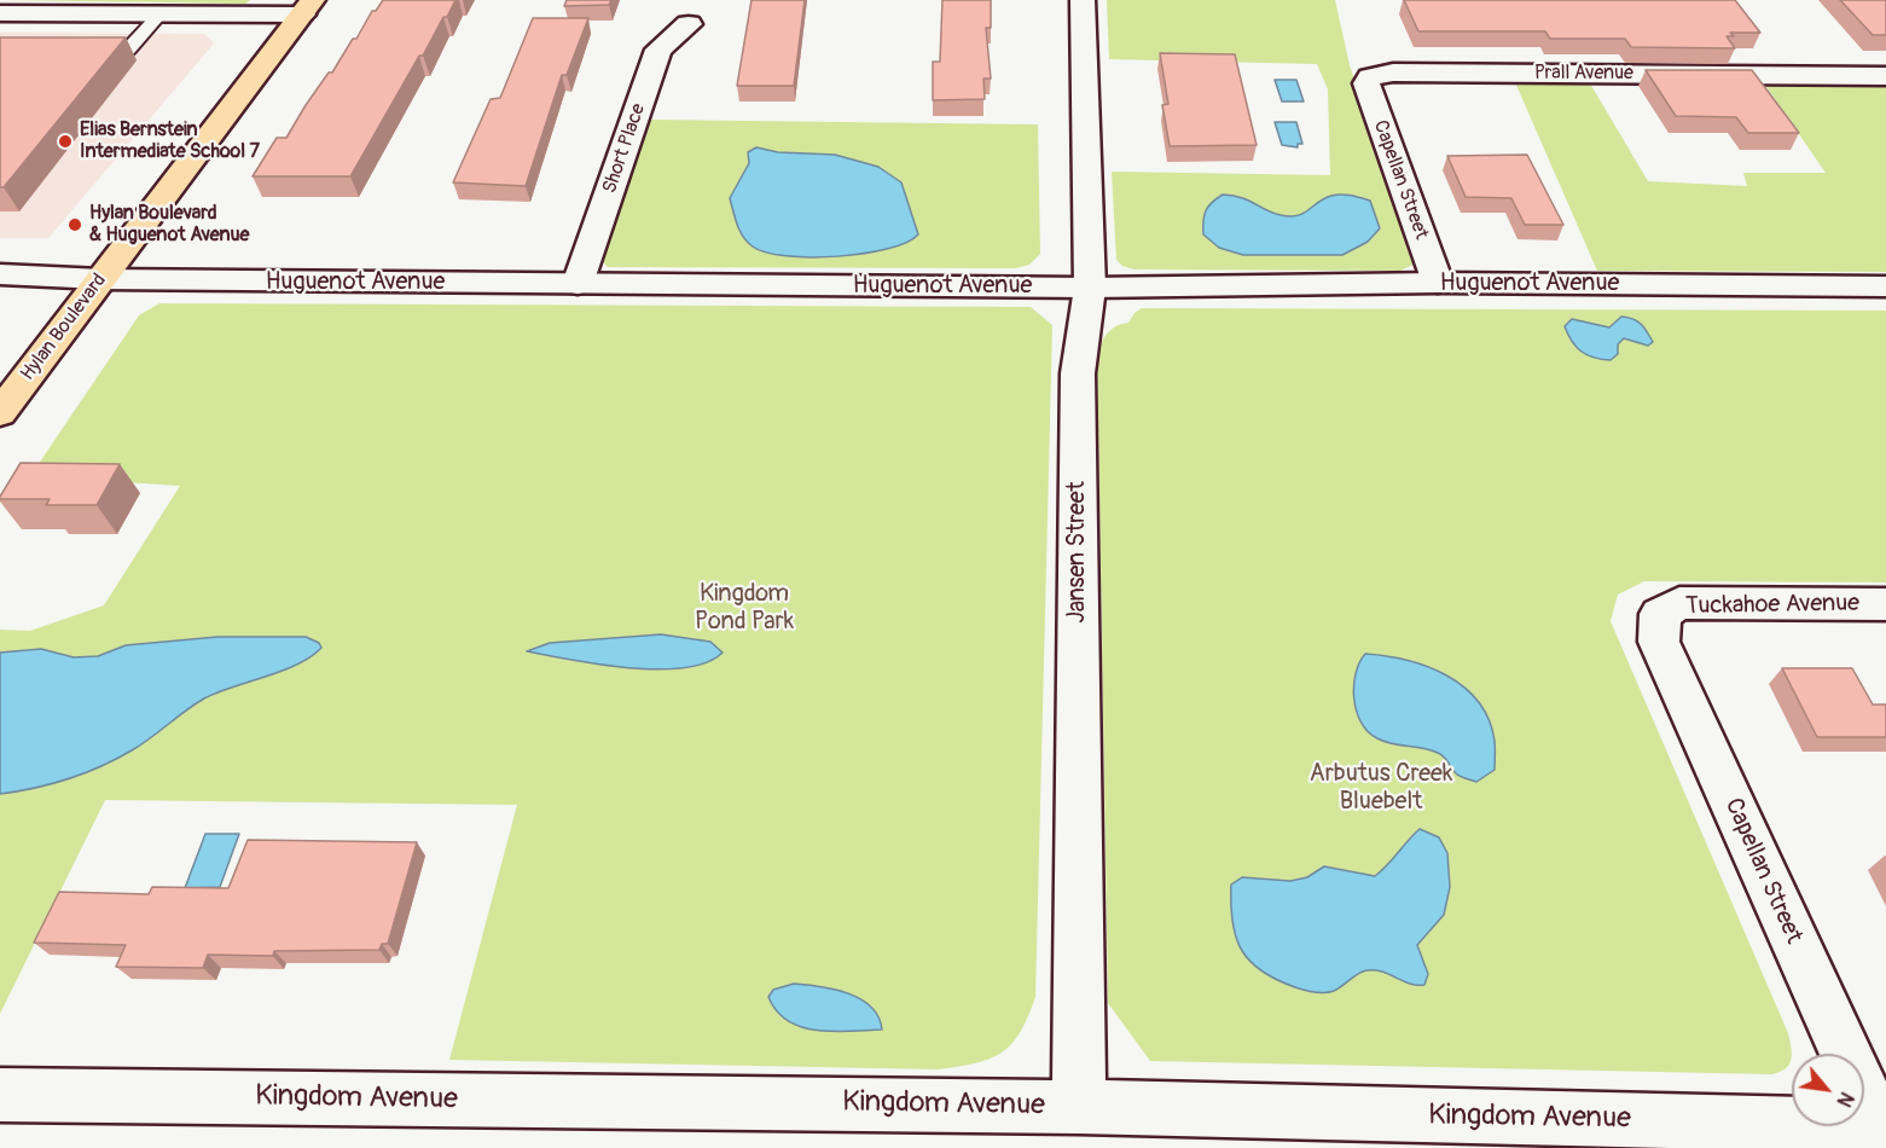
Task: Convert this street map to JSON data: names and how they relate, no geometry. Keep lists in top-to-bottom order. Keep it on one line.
{"streets":{"main road":["Hylan Boulevard"],"street":["Prall Avenue","Short Place","Capellan Street","Huguenot Avenue","Jansen Street","Tuckahoe Avenue","Kingdom Avenue"]},"crossings":[["Prall Avenue","Capellan Street"],["Short Place","Huguenot Avenue"],["Capellan Street","Huguenot Avenue"],["Capellan Street","Tuckahoe Avenue"],["Capellan Street","Kingdom Avenue"],["Huguenot Avenue","Hylan Boulevard"],["Huguenot Avenue","Jansen Street"],["Jansen Street","Kingdom Avenue"]],"parks":["Kingdom Pond Park","Arbutus Creek Bluebelt"],"places":["Elias Bernstein Intermediate School 7","Hylan Boulevard & Huguenot Avenue"],"north":"bottom right"}
